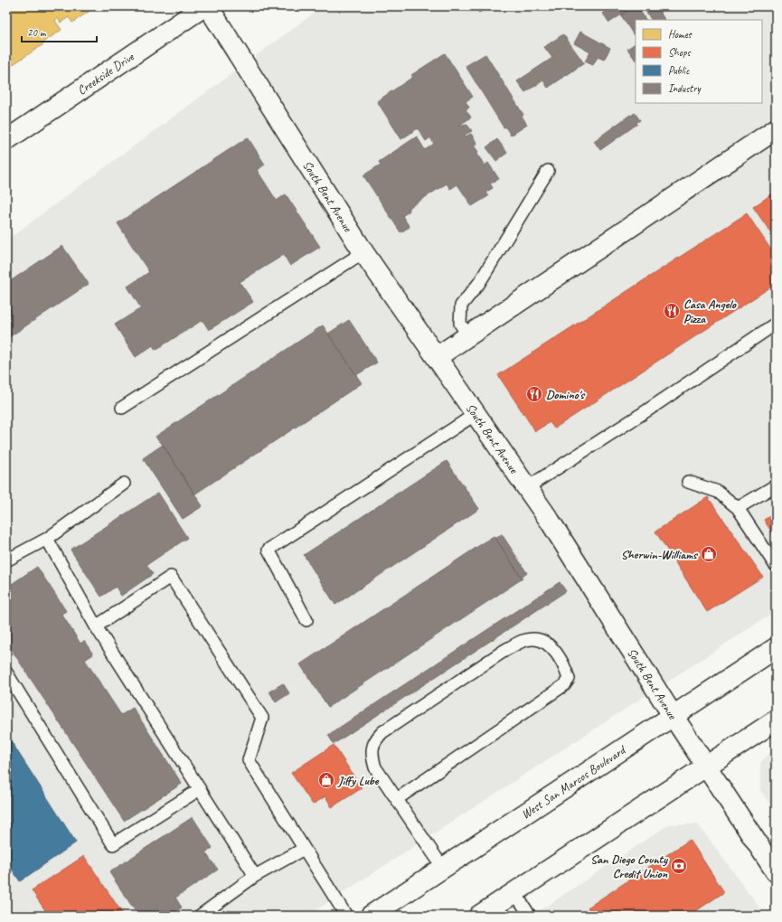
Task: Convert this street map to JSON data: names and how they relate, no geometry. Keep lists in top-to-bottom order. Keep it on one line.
{"streets":{"street":["Creekside Drive","South Bent Avenue","West San Marcos Boulevard"]},"crossings":[["South Bent Avenue","West San Marcos Boulevard"]],"places":{"restaurant":["Casa Angelo Pizza","Domino's"],"shop":["Sherwin-Williams","Jiffy Lube"],"bank":["San Diego County Credit Union"]},"legend":["Homes","Shops","Public","Industry"],"scale_bar":"20 m"}
